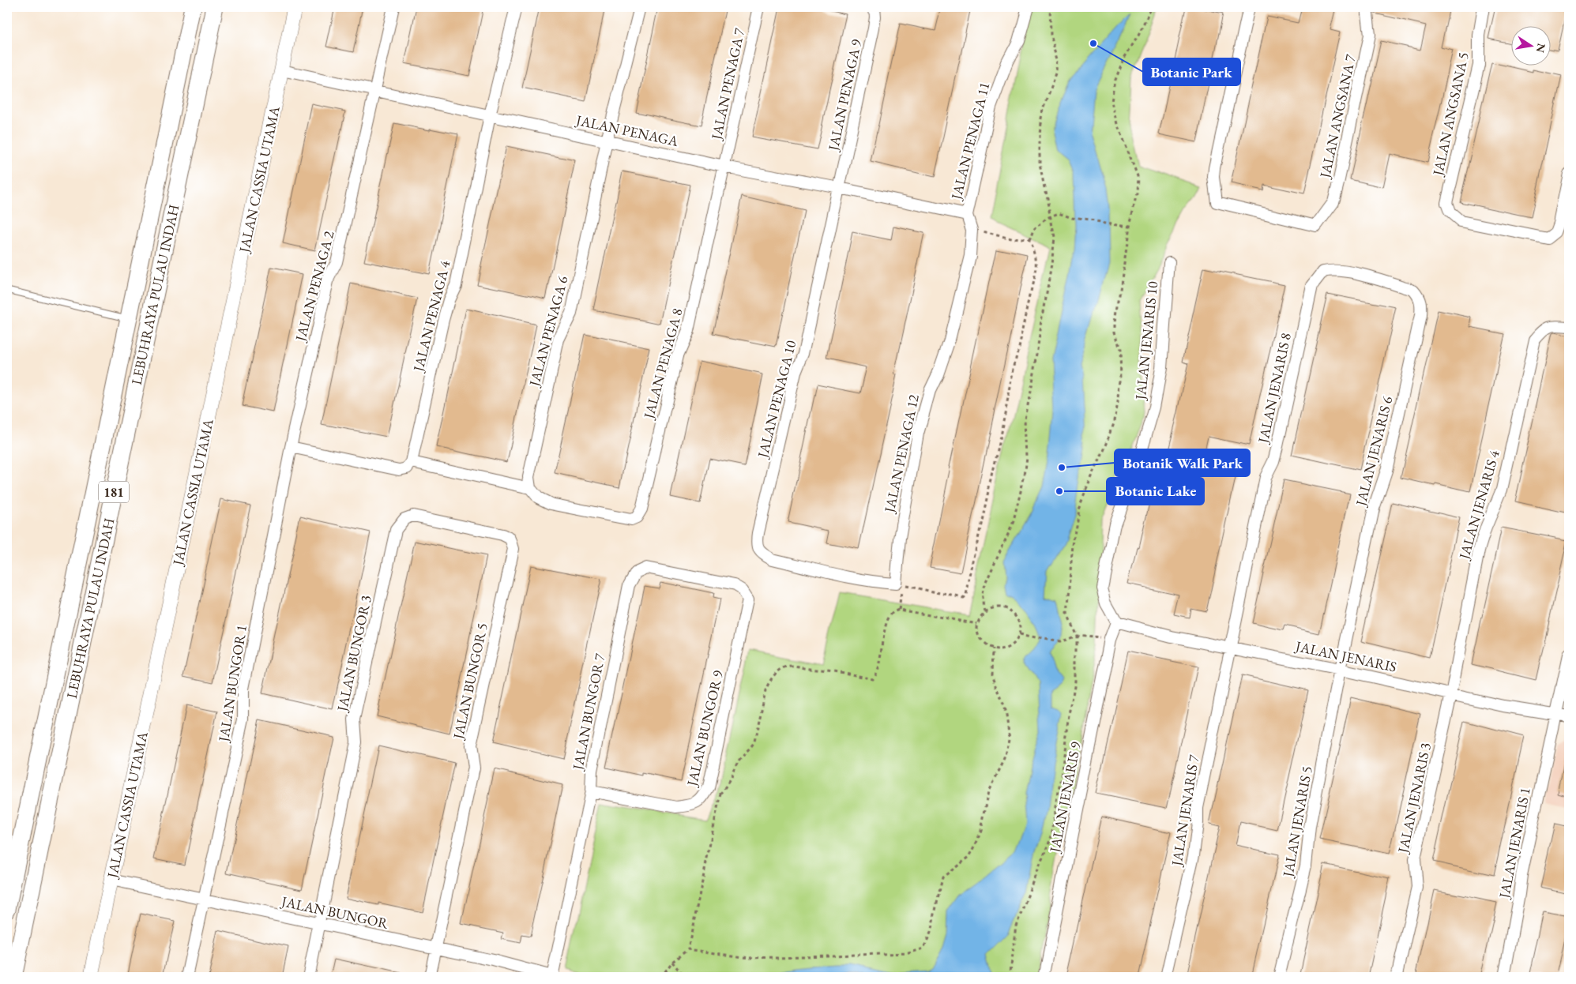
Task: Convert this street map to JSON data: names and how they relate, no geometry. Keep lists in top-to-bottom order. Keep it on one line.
{"streets":{"main road":["LEBUHRAYA PULAU INDAH","181"],"street":["JALAN PENAGA 7","JALAN PENAGA 9","JALAN ANGSANA 5","JALAN ANGSANA 7","JALAN PENAGA","JALAN PENAGA 11","JALAN CASSIA UTAMA","JALAN PENAGA 2","JALAN PENAGA 4","JALAN PENAGA 6","JALAN JENARIS 10","JALAN PENAGA 8","JALAN JENARIS 8","JALAN PENAGA 10","JALAN JENARIS 6","JALAN PENAGA 12","JALAN JENARIS 4","JALAN BUNGOR 3","JALAN JENARIS","JALAN BUNGOR 5","JALAN BUNGOR 1","JALAN BUNGOR 7","JALAN BUNGOR 9","JALAN JENARIS 9","JALAN JENARIS 3","JALAN JENARIS 7","JALAN JENARIS 5","JALAN JENARIS 1","JALAN BUNGOR"]},"crossings":[["JALAN PENAGA 7","JALAN PENAGA"],["JALAN PENAGA 7","JALAN PENAGA 8"],["JALAN PENAGA 9","JALAN PENAGA"],["JALAN PENAGA 9","JALAN PENAGA 10"],["JALAN PENAGA","JALAN PENAGA 11"],["JALAN PENAGA","JALAN CASSIA UTAMA"],["JALAN PENAGA","JALAN PENAGA 2"],["JALAN PENAGA","JALAN PENAGA 4"],["JALAN PENAGA","JALAN PENAGA 6"],["JALAN PENAGA","JALAN PENAGA 8"],["JALAN PENAGA","JALAN PENAGA 10"],["JALAN PENAGA","JALAN PENAGA 12"],["JALAN PENAGA 11","JALAN PENAGA 12"],["JALAN CASSIA UTAMA","JALAN BUNGOR"],["JALAN PENAGA 2","JALAN BUNGOR 1"],["JALAN PENAGA 6","JALAN PENAGA 8"],["JALAN JENARIS 10","JALAN JENARIS"],["JALAN JENARIS 10","JALAN JENARIS 9"],["JALAN JENARIS 8","JALAN JENARIS 6"],["JALAN JENARIS 8","JALAN JENARIS"],["JALAN JENARIS 8","JALAN JENARIS 7"],["JALAN PENAGA 10","JALAN PENAGA 12"],["JALAN JENARIS 6","JALAN JENARIS"],["JALAN JENARIS 6","JALAN JENARIS 5"],["JALAN JENARIS 4","JALAN JENARIS"],["JALAN JENARIS 4","JALAN JENARIS 3"],["JALAN BUNGOR 3","JALAN BUNGOR 5"],["JALAN BUNGOR 3","JALAN BUNGOR"],["JALAN JENARIS","JALAN JENARIS 9"],["JALAN JENARIS","JALAN JENARIS 3"],["JALAN JENARIS","JALAN JENARIS 7"],["JALAN JENARIS","JALAN JENARIS 5"],["JALAN JENARIS","JALAN JENARIS 1"],["JALAN BUNGOR 5","JALAN BUNGOR"],["JALAN BUNGOR 1","JALAN BUNGOR"],["JALAN BUNGOR 7","JALAN BUNGOR 9"],["JALAN BUNGOR 7","JALAN BUNGOR"]],"places":["Botanic Park","Botanik Walk Park","Botanic Lake"],"north":"right"}
